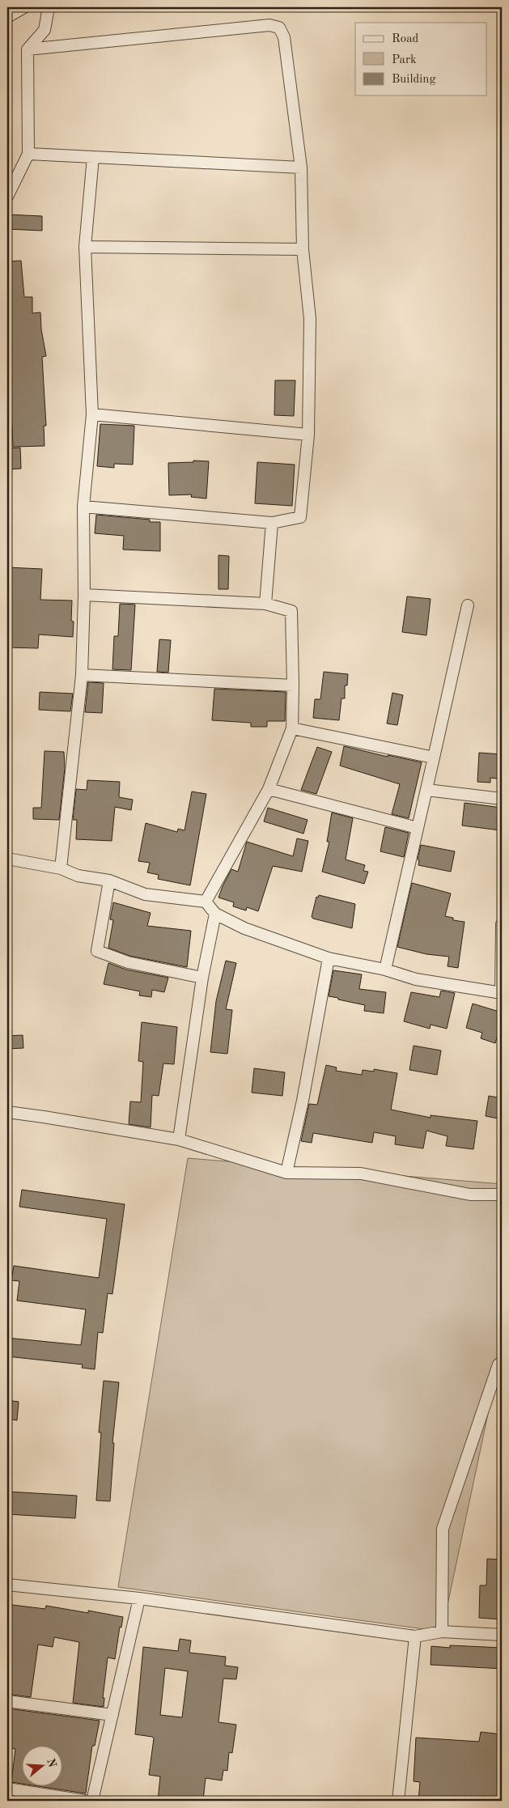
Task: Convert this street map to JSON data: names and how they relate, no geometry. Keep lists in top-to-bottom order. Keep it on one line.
{"legend":["Road","Park","Building"],"north":"right"}
